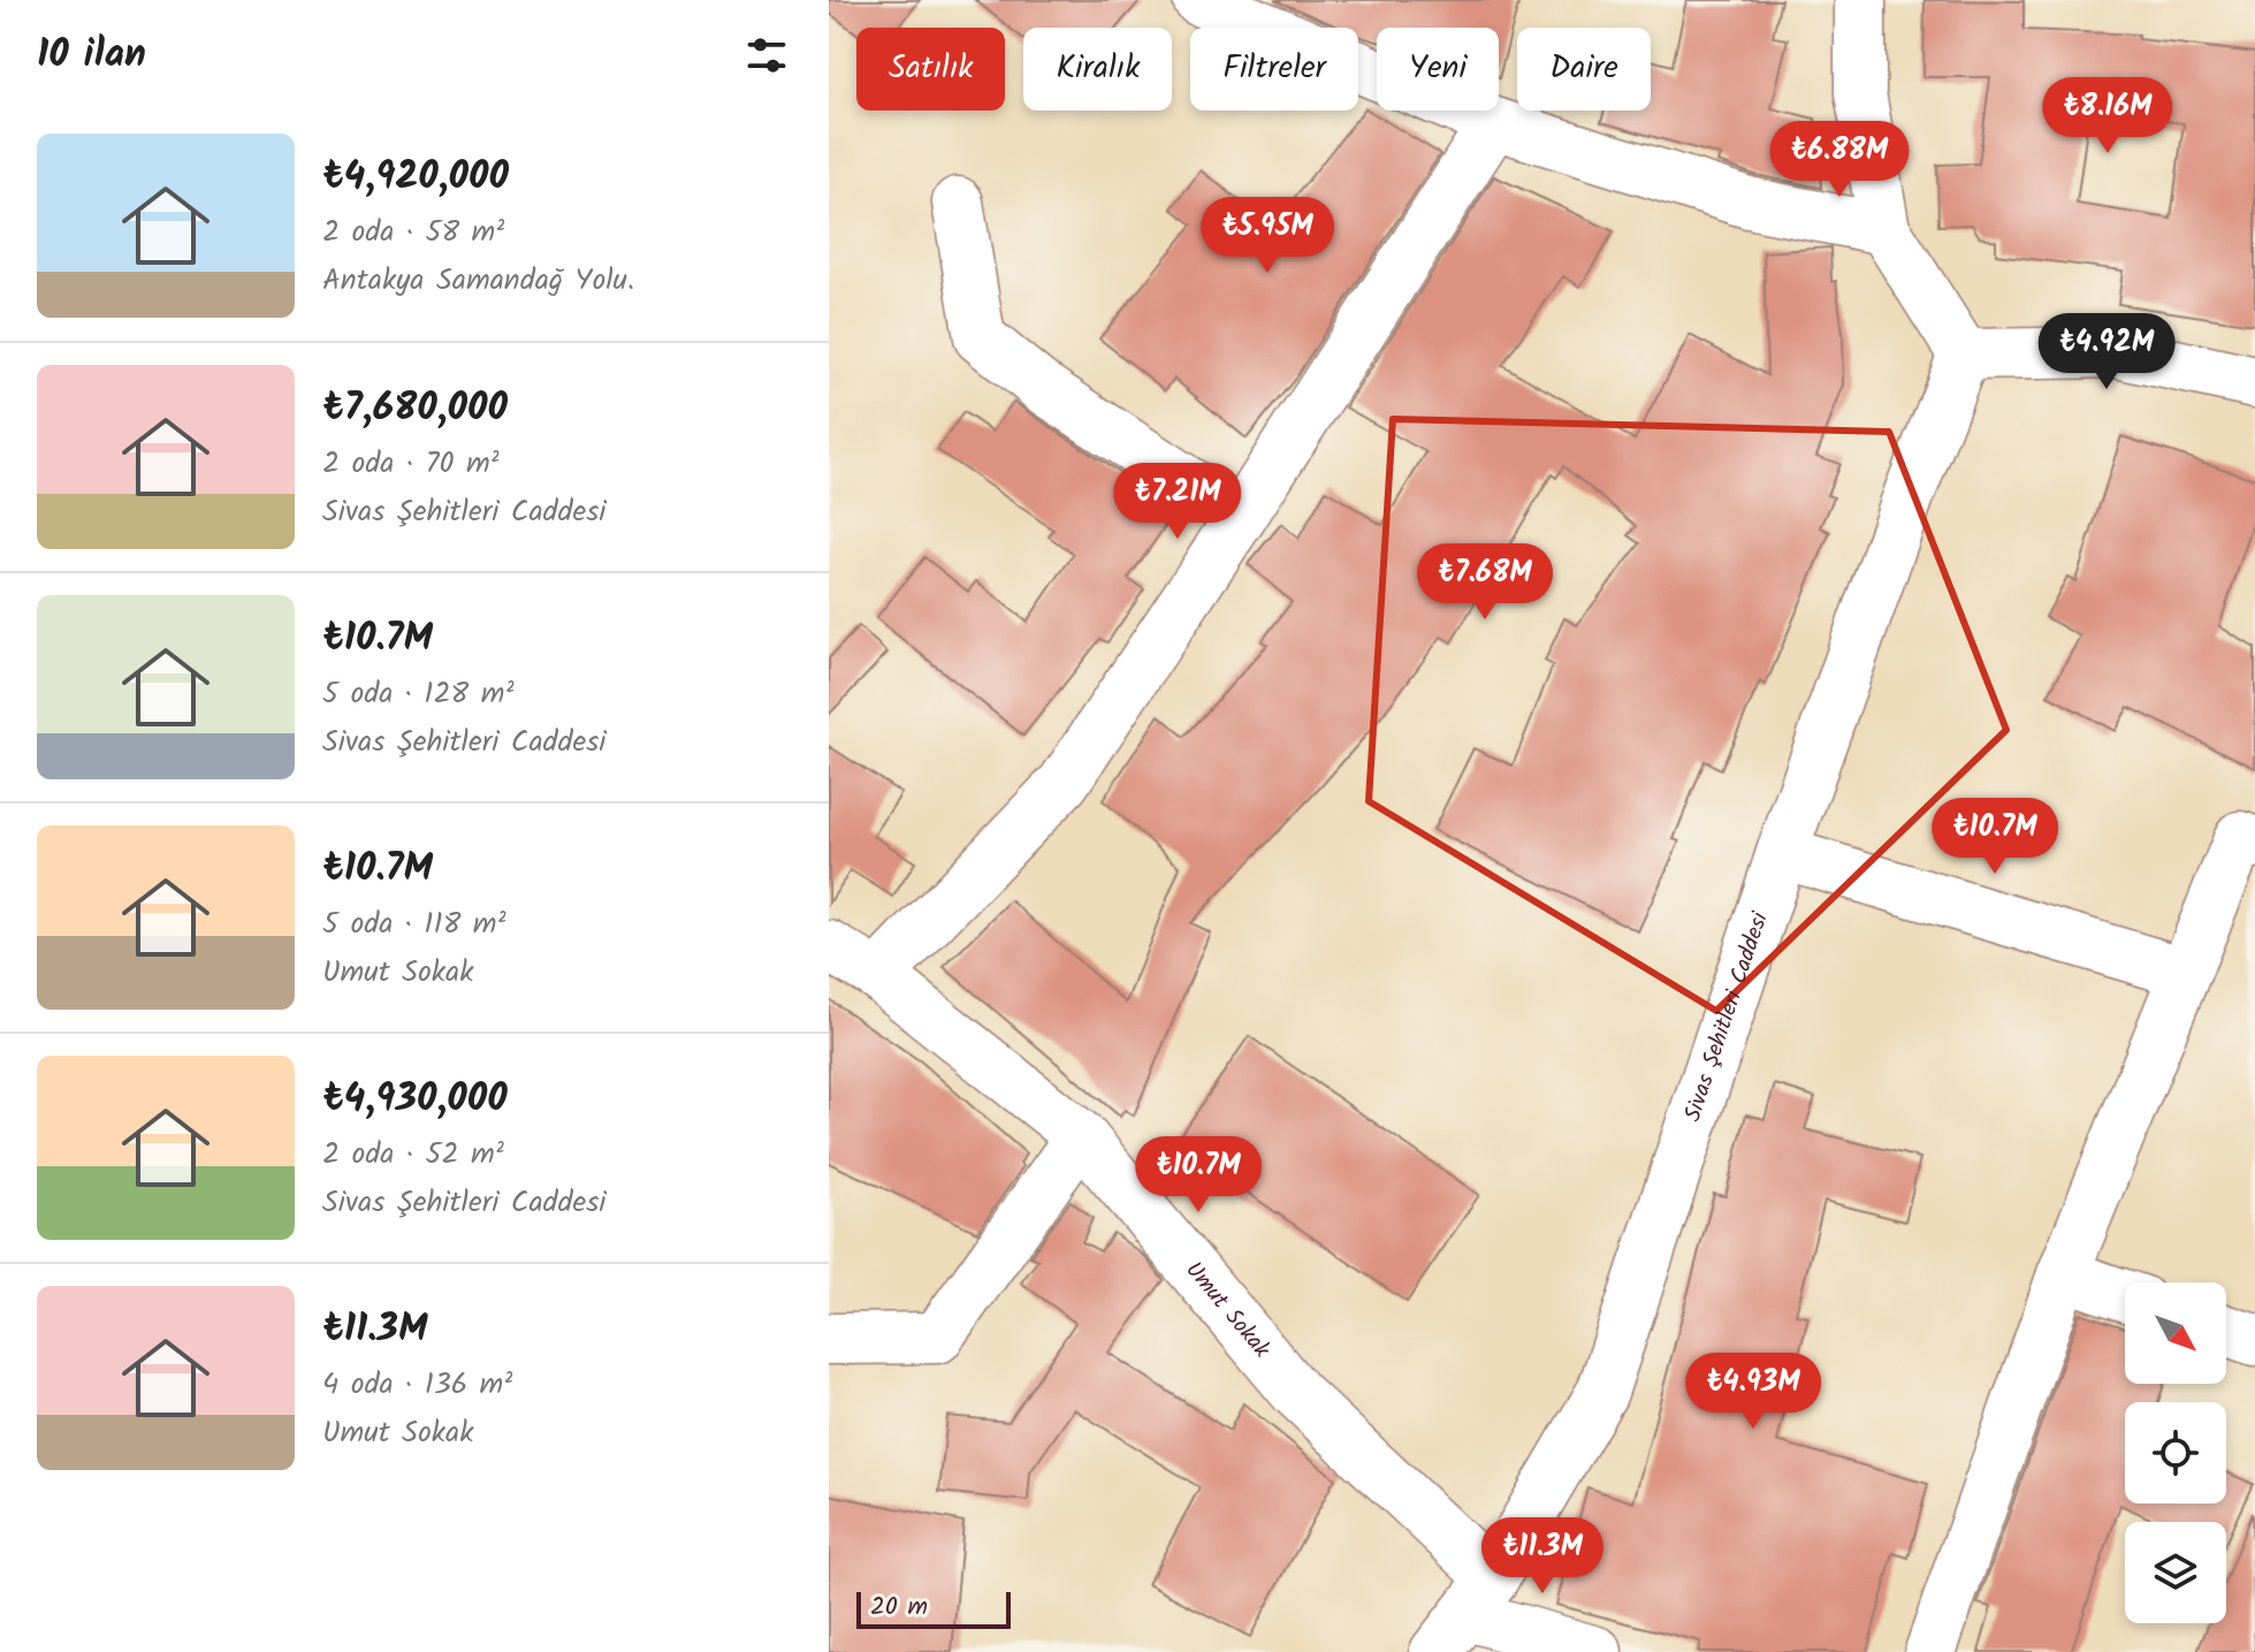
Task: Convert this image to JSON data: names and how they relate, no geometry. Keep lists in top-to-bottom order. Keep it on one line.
{"streets":{"street":["Sivas Şehitleri Caddesi","Umut Sokak"]},"crossings":[["Sivas Şehitleri Caddesi","Umut Sokak"]],"scale_bar":"20 m","north":"bottom right","page":{"heading":"10 ilan","chip":["Satılık","Kiralık","Filtreler","Yeni","Daire"],"price":["₺8.16M","₺6.88M","₺5.95M","₺4.92M","₺7.21M","₺7.68M","₺10.7M","₺10.7M","₺4.93M","₺11.3M"],"list":[{"name":"₺4,920,000","note":"2 oda · 58 m² · Antakya Samandağ Yolu."},{"name":"₺7,680,000","note":"2 oda · 70 m² · Sivas Şehitleri Caddesi"},{"name":"₺10.7M","note":"5 oda · 128 m² · Sivas Şehitleri Caddesi"},{"name":"₺10.7M","note":"5 oda · 118 m² · Umut Sokak"},{"name":"₺4,930,000","note":"2 oda · 52 m² · Sivas Şehitleri Caddesi"},{"name":"₺11.3M","note":"4 oda · 136 m² · Umut Sokak"}],"scale":"20 m"}}
